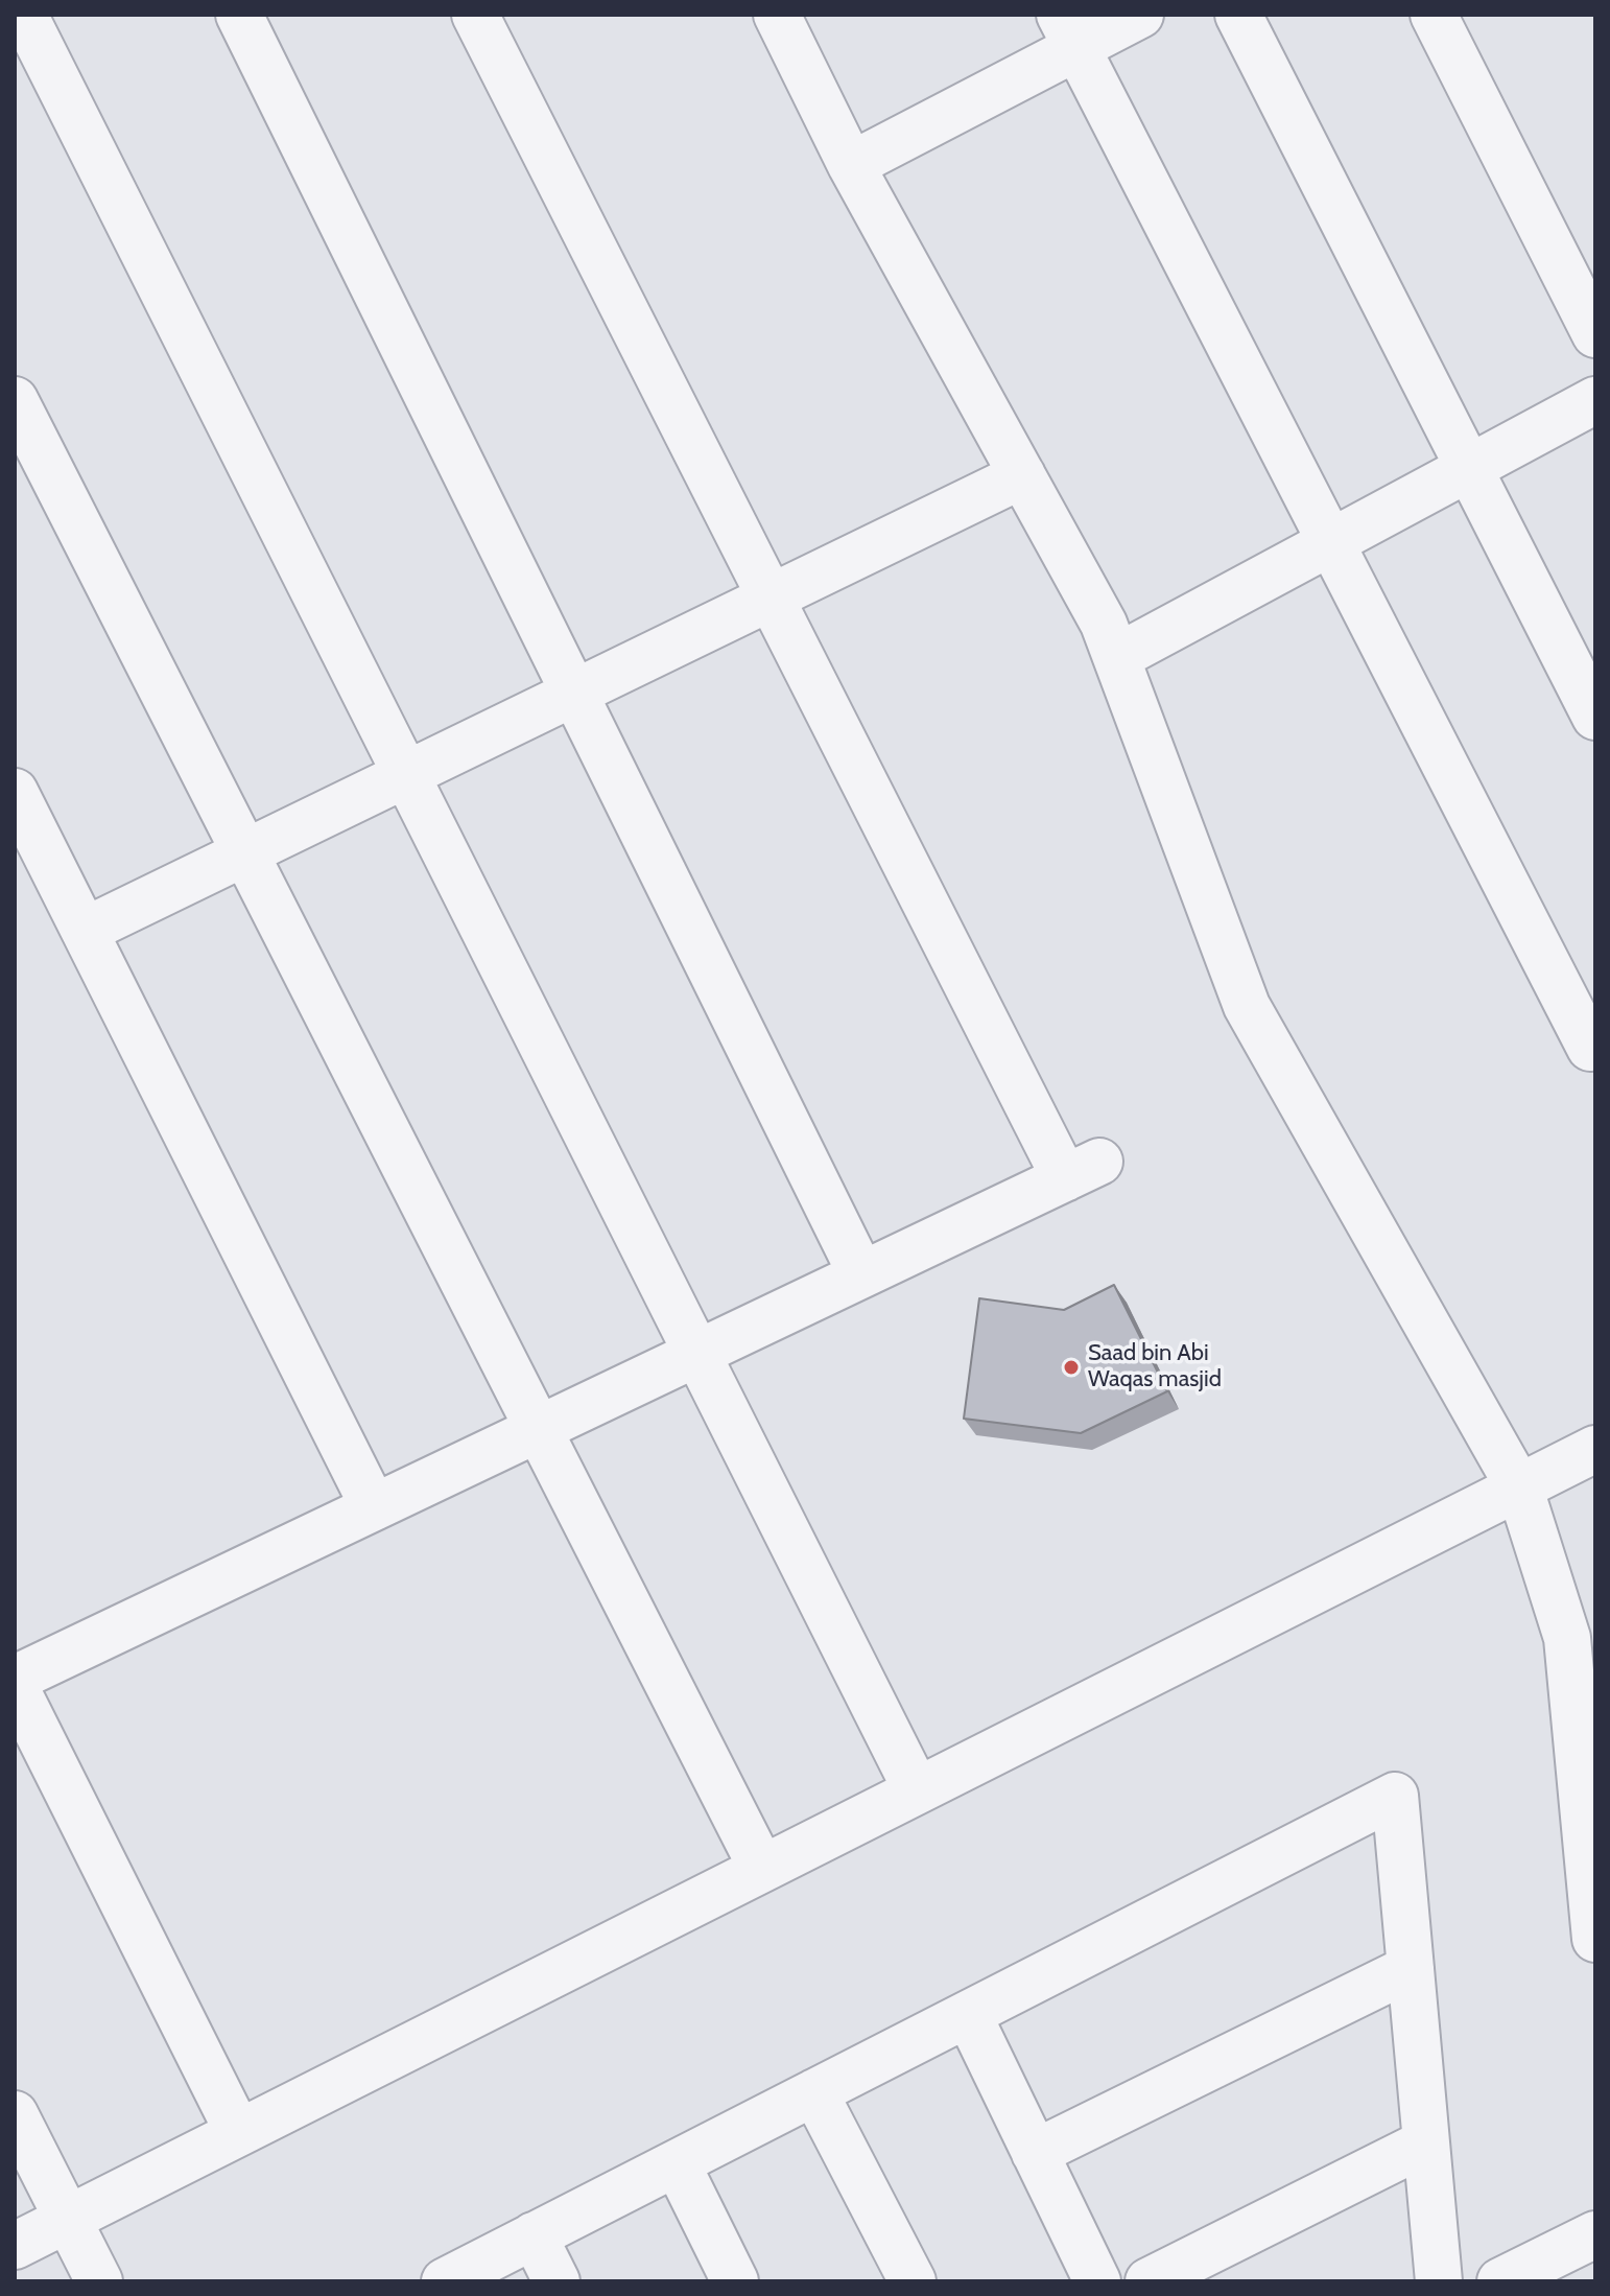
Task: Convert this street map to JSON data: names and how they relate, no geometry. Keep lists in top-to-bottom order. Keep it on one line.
{"places":["Saad bin Abi Waqas masjid"]}
